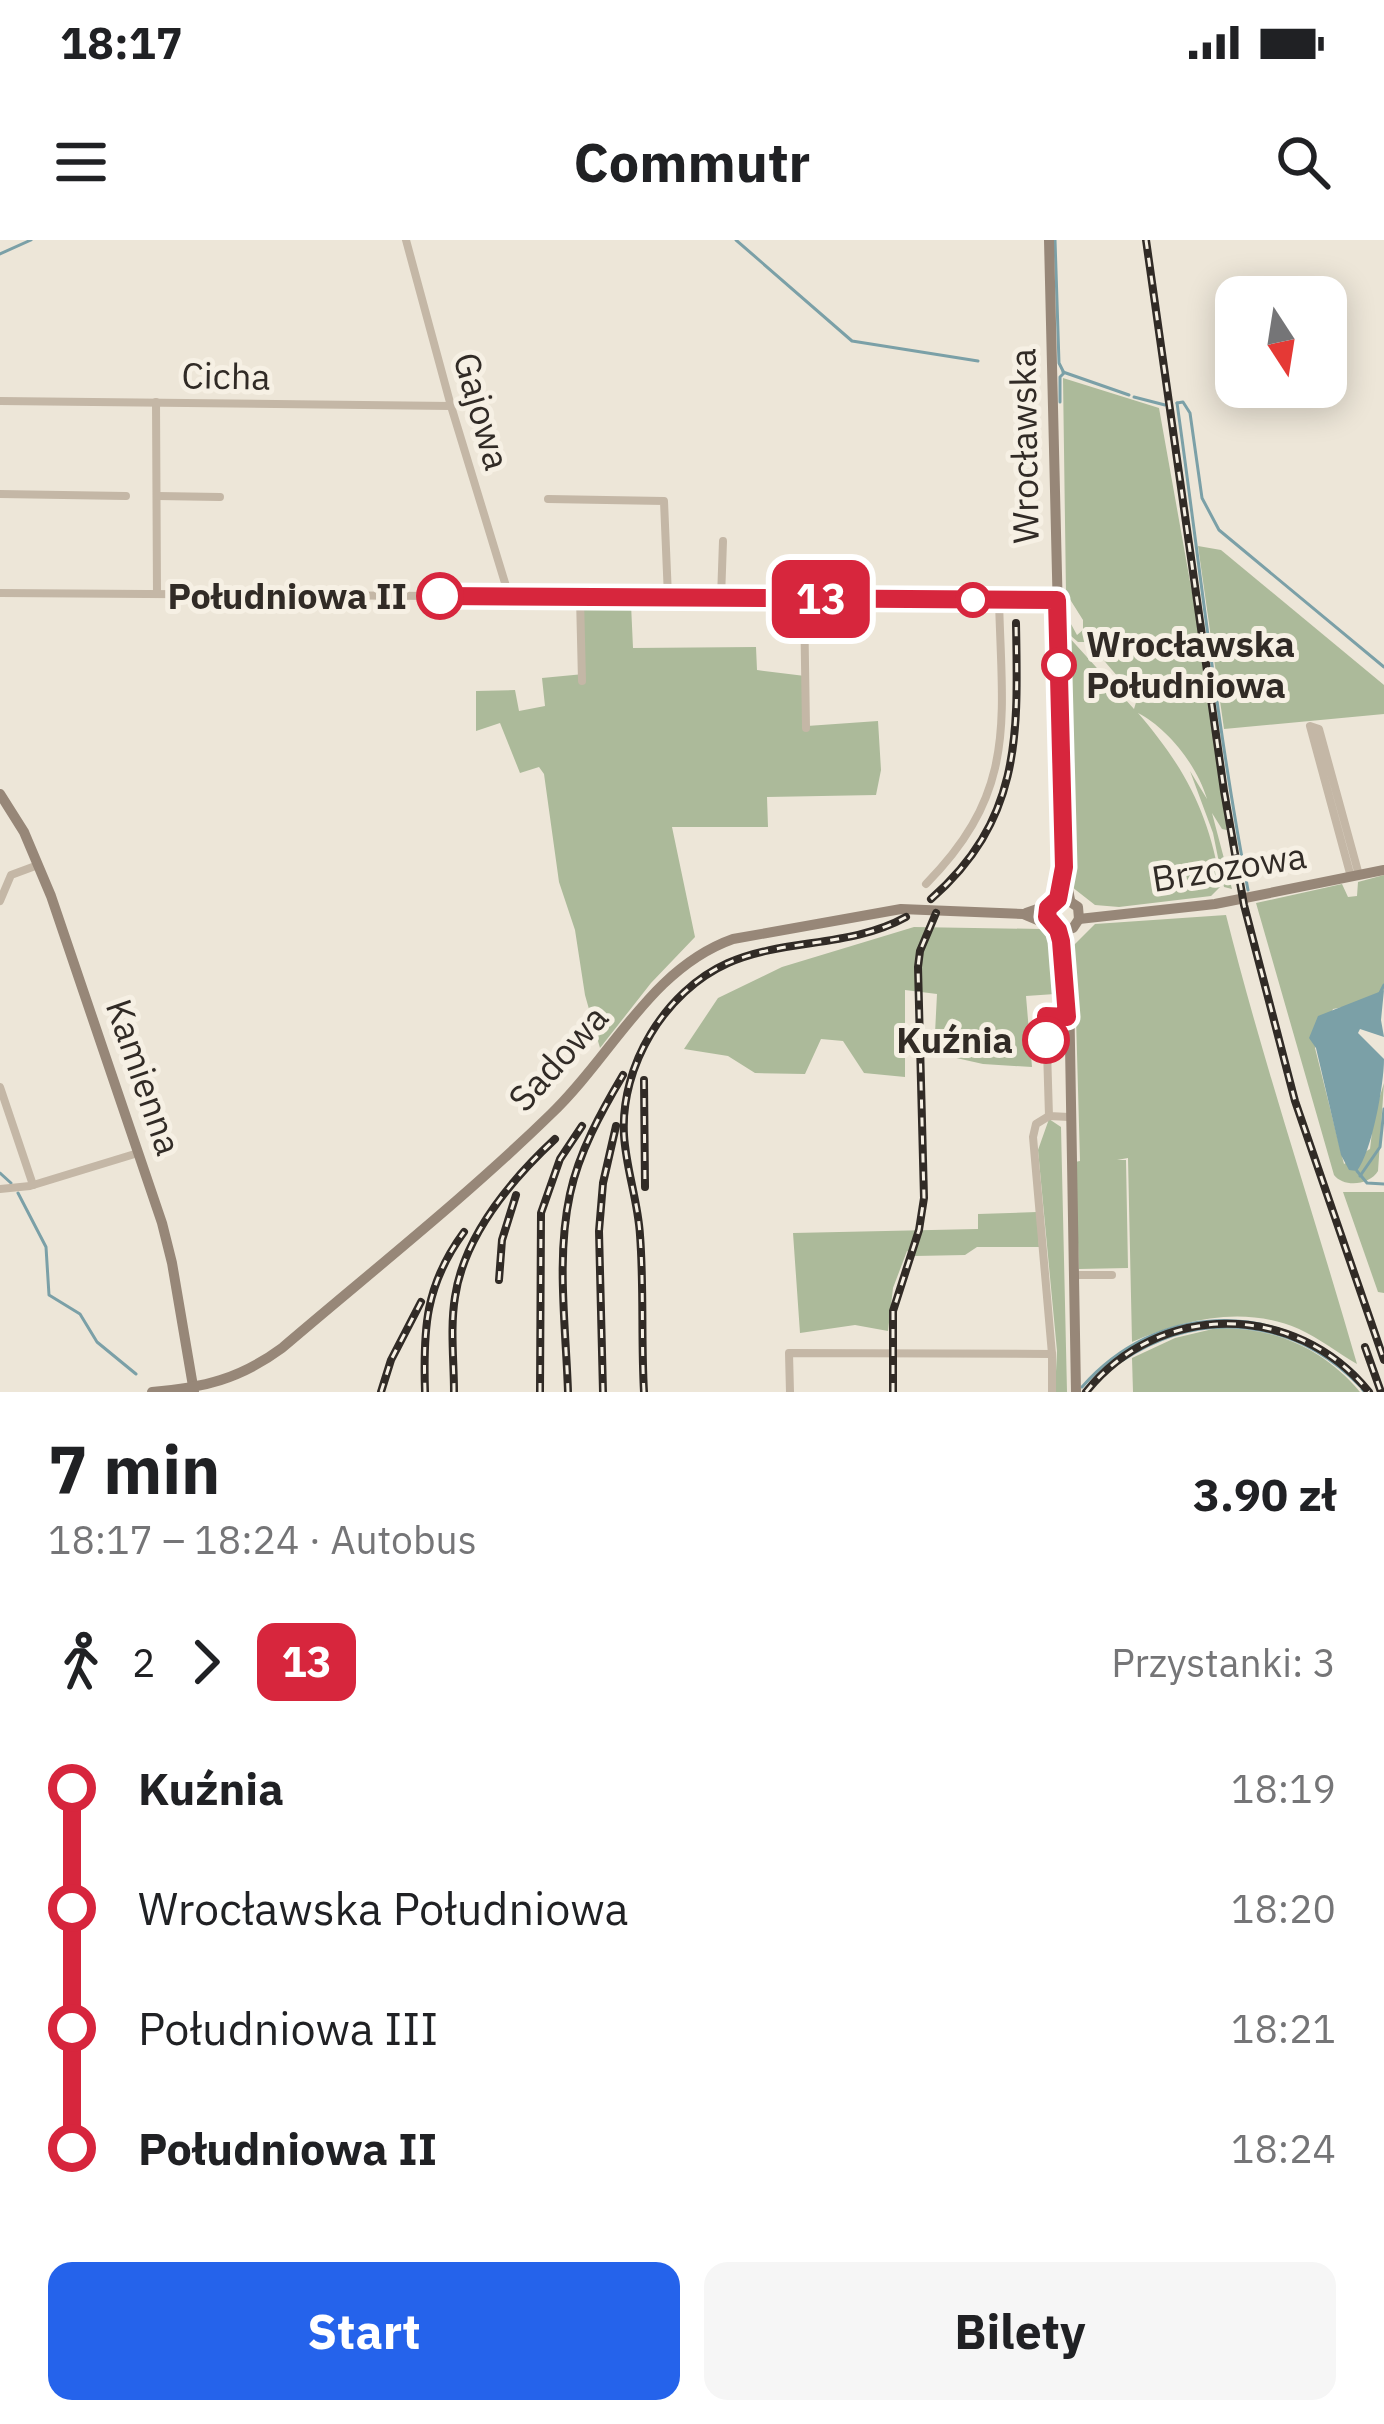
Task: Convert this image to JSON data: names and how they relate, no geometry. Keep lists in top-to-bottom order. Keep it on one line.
{"streets":{"street":["Cicha","Gajowa","Wrocławska","Brzozowa","Sadowa","Kamienna"]},"crossings":[["Cicha","Gajowa"],["Wrocławska","Brzozowa"],["Wrocławska","Sadowa"],["Brzozowa","Sadowa"],["Sadowa","Kamienna"]],"places":["Południowa II","Wrocławska Południowa","Kuźnia"],"lines":["bus line 13"],"north":"bottom","page":{"status":"18:17","header":"Commutr","on_map":"13","heading":["7 min","18:17 – 18:24 · Autobus","3.90 zł"],"legs":["2","13","Przystanki: 3"],"list":[{"name":"Kuźnia","value":"18:19"},{"name":"Wrocławska Południowa","value":"18:20"},{"name":"Południowa III","value":"18:21"},{"name":"Południowa II","value":"18:24"}],"buttons":["Start","Bilety"]}}
